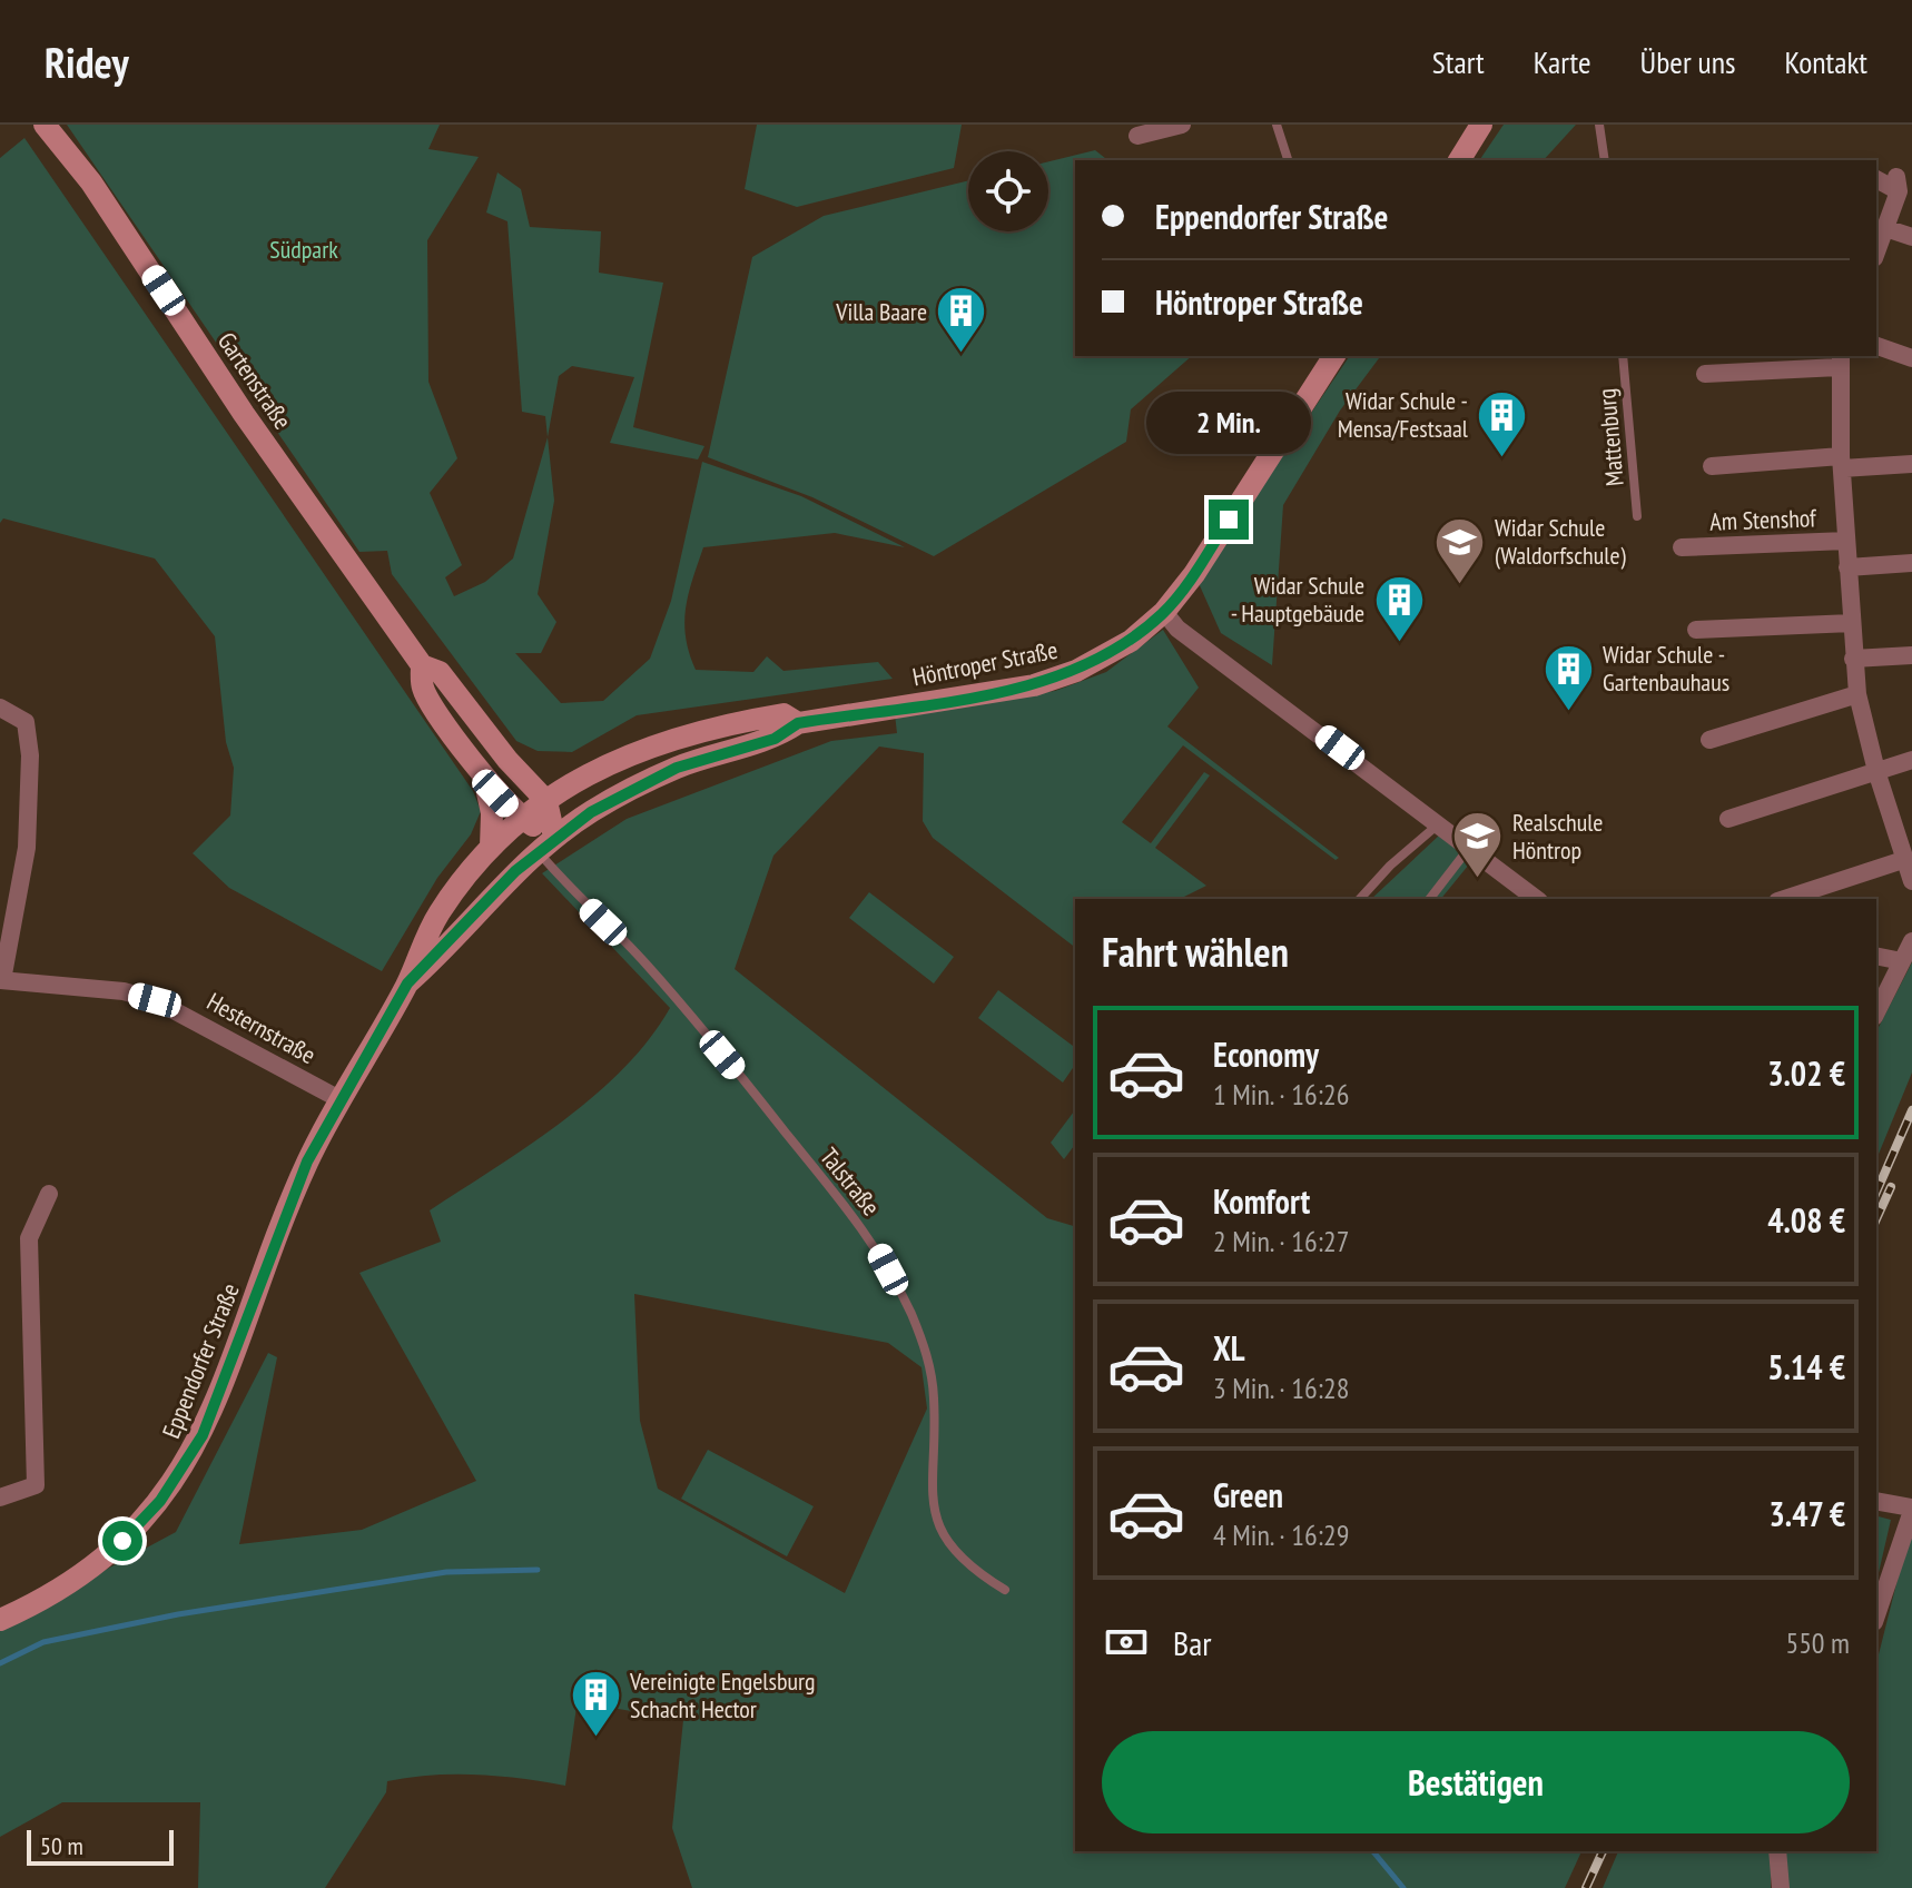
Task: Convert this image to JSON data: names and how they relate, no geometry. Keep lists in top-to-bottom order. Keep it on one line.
{"streets":{"street":["Gartenstraße","Am Stenshof","Höntroper Straße","Hesternstraße","Eppendorfer Straße"],"lane":["Mattenburg","Talstraße"]},"crossings":[["Gartenstraße","Höntroper Straße"],["Gartenstraße","Talstraße"],["Höntroper Straße","Hesternstraße"],["Höntroper Straße","Talstraße"],["Höntroper Straße","Eppendorfer Straße"],["Hesternstraße","Eppendorfer Straße"]],"parks":["Südpark"],"places":{"building":["Villa Baare","Widar Schule - Mensa/Festsaal","Widar Schule - Hauptgebäude","Widar Schule - Gartenbauhaus","Vereinigte Engelsburg Schacht Hector"],"school or university":["Widar Schule (Waldorfschule)","Realschule Höntrop"]},"scale_bar":"50 m","page":{"header":"Ridey","nav":["Start","Karte","Über uns","Kontakt"],"banner":["Eppendorfer Straße","Höntroper Straße"],"bubble":"2 Min.","heading":"Fahrt wählen","list":[{"name":"Economy","note":"1 Min. · 16:26","value":"3.02 €"},{"name":"Komfort","note":"2 Min. · 16:27","value":"4.08 €"},{"name":"XL","note":"3 Min. · 16:28","value":"5.14 €"},{"name":"Green","note":"4 Min. · 16:29","value":"3.47 €"}],"pay":["Bar","550 m"],"buttons":"Bestätigen","scale":"50 m"}}
